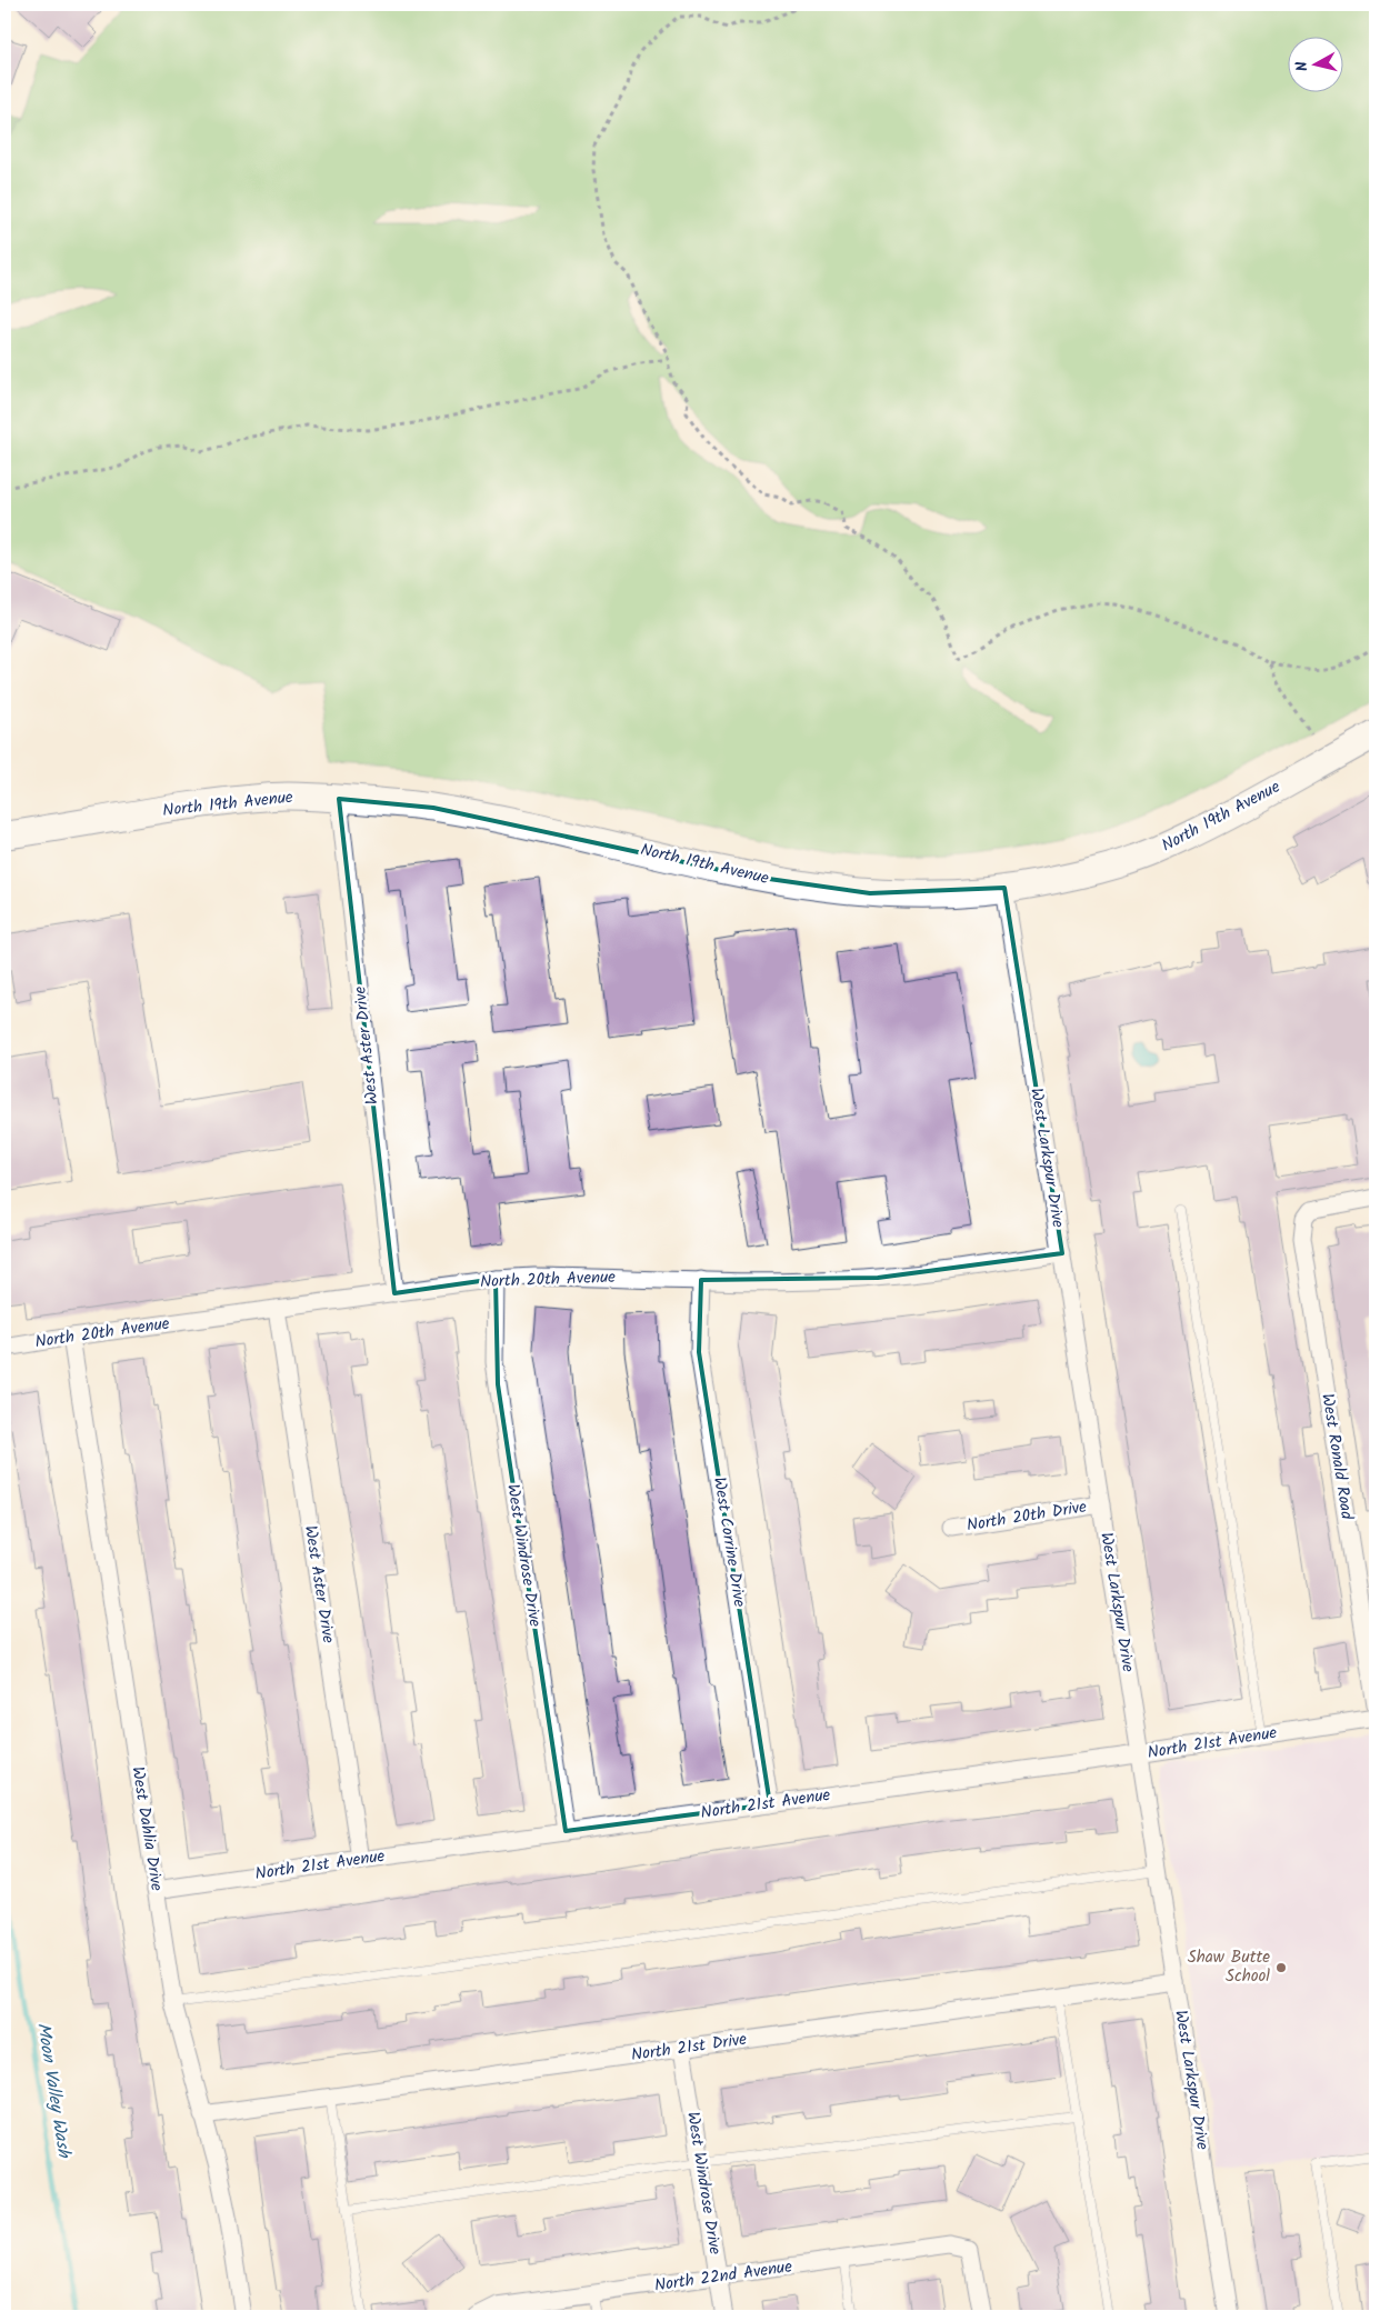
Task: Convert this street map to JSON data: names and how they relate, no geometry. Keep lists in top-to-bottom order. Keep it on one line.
{"streets":{"main road":["North 19th Avenue"],"street":["West Aster Drive","West Larkspur Drive","North 20th Avenue","West Ronald Road","North 20th Drive","West Corrine Drive","West Windrose Drive","North 21st Avenue","West Dahlia Drive","North 21st Drive","North 22nd Avenue"]},"crossings":[["North 19th Avenue","West Aster Drive"],["North 19th Avenue","West Larkspur Drive"],["West Aster Drive","North 20th Avenue"],["West Aster Drive","North 21st Avenue"],["West Larkspur Drive","North 20th Avenue"],["West Larkspur Drive","North 20th Drive"],["West Larkspur Drive","North 21st Avenue"],["West Larkspur Drive","North 21st Drive"],["North 20th Avenue","West Corrine Drive"],["North 20th Avenue","West Windrose Drive"],["North 20th Avenue","West Dahlia Drive"],["West Corrine Drive","North 21st Avenue"],["West Windrose Drive","North 21st Avenue"],["West Windrose Drive","North 21st Drive"],["West Windrose Drive","North 22nd Avenue"],["North 21st Avenue","West Dahlia Drive"],["West Dahlia Drive","North 21st Drive"]],"water":["Moon Valley Wash"],"places":["Shaw Butte School"],"north":"left"}
